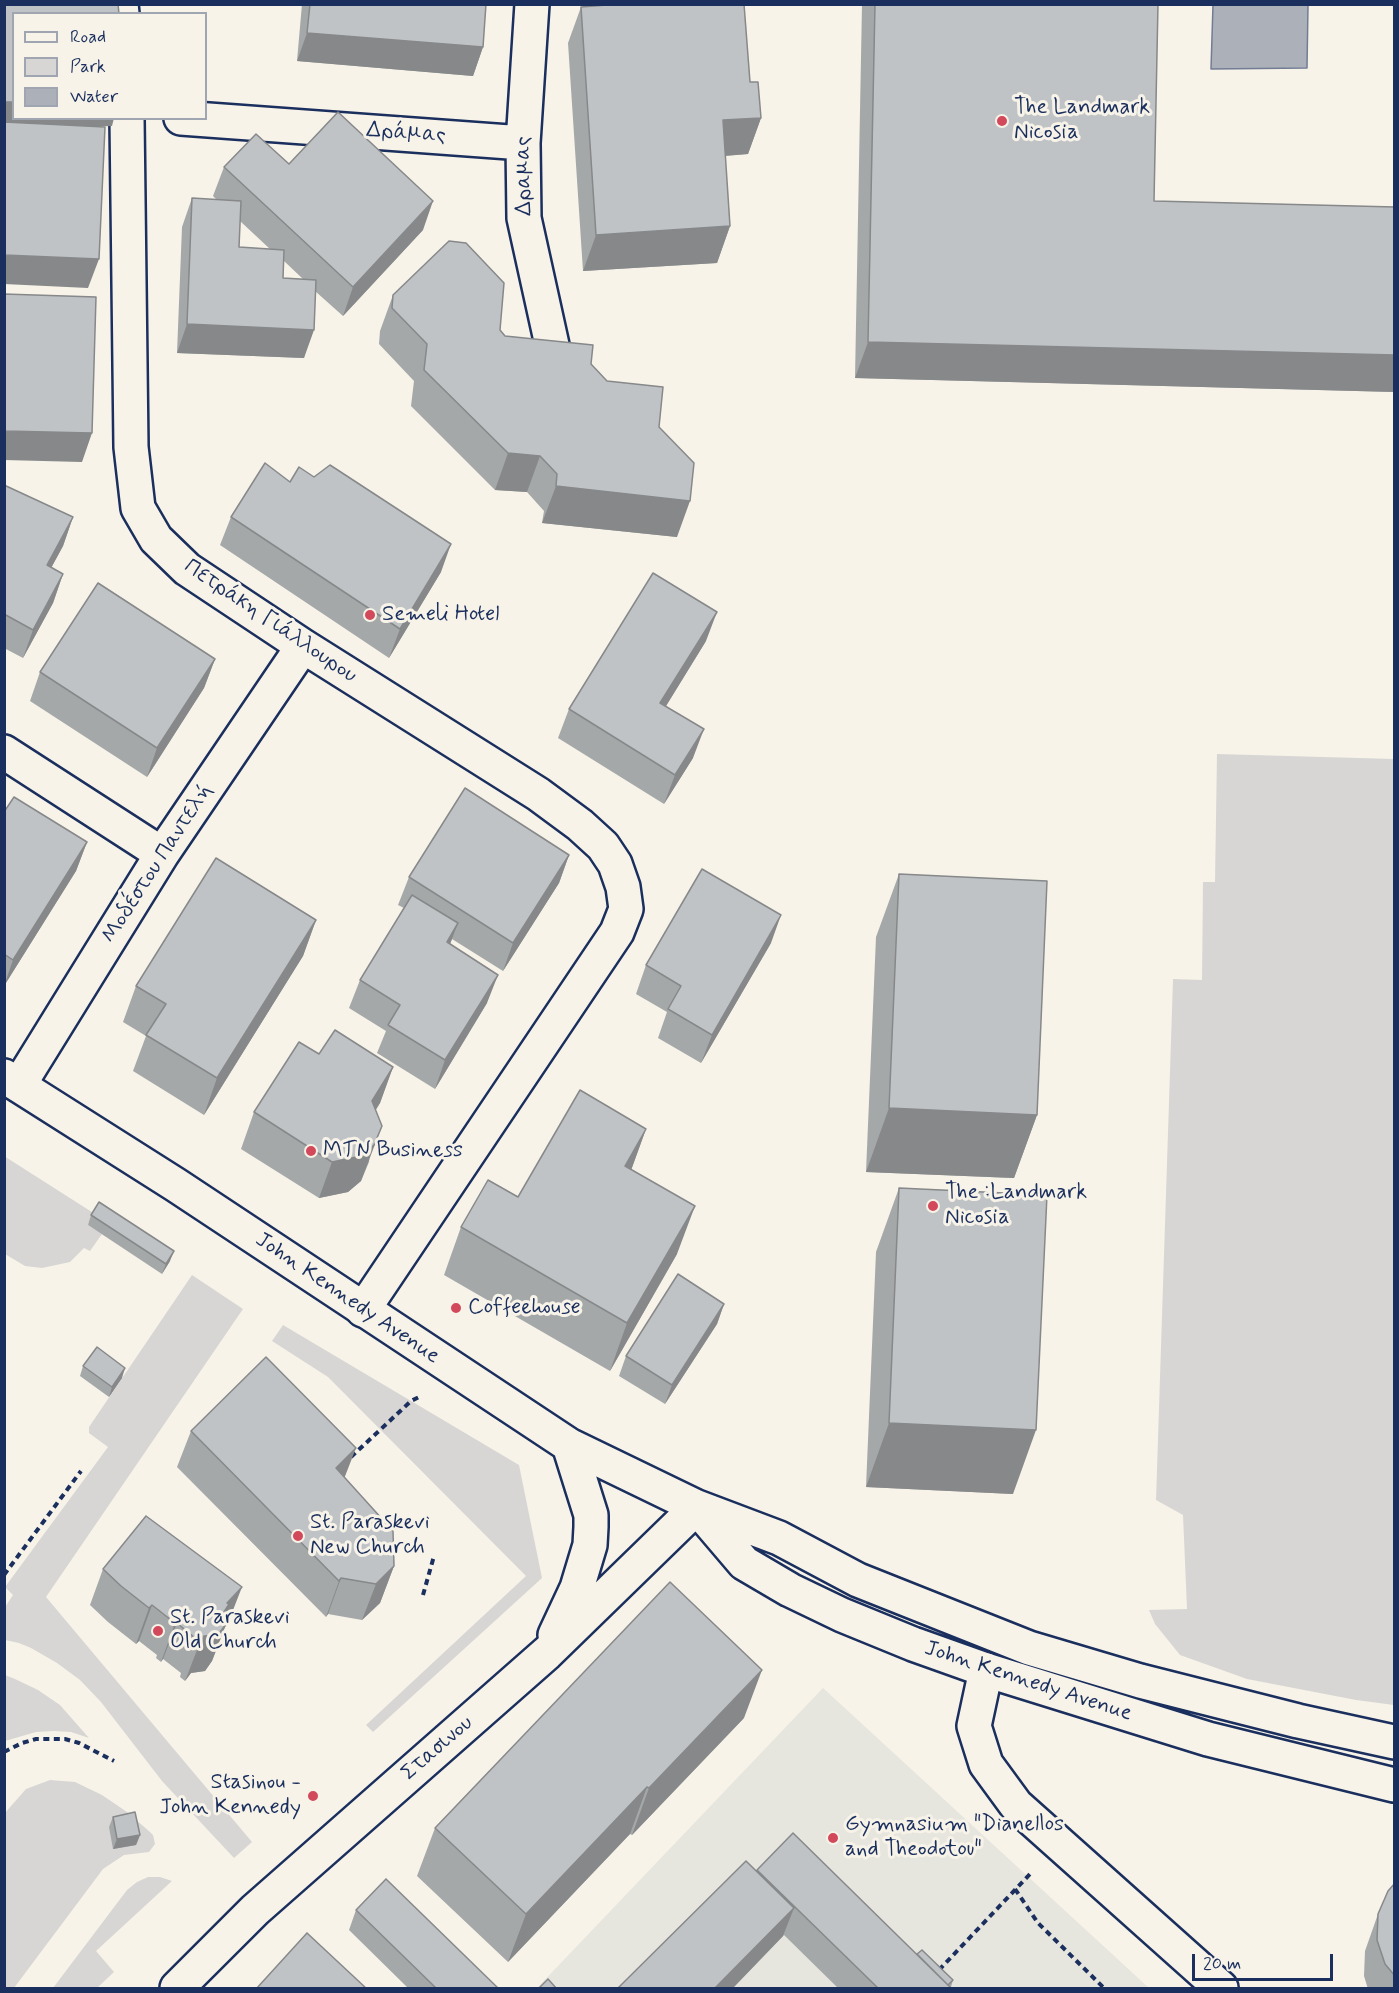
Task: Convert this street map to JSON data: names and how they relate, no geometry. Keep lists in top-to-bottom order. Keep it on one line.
{"streets":{"street":["Δράμας","Δραμας","Πετράκη Γιάλλουρου","Μοδέστου Παντελή","John Kennedy Avenue","Στασινου"]},"crossings":[["Δράμας","Δραμας"],["Πετράκη Γιάλλουρου","Μοδέστου Παντελή"],["Πετράκη Γιάλλουρου","John Kennedy Avenue"],["Μοδέστου Παντελή","John Kennedy Avenue"],["John Kennedy Avenue","Στασινου"]],"places":["The Landmark Nicosia","Semeli Hotel","MTN Business","The :Landmark Nicosia","Coffeehouse","St. Paraskevi New Church","St. Paraskevi Old Church","Stasinou - John Kennedy","Gymnasium \"Dianellos and Theodotou\""],"legend":["Road","Park","Water"],"scale_bar":"20 m"}
